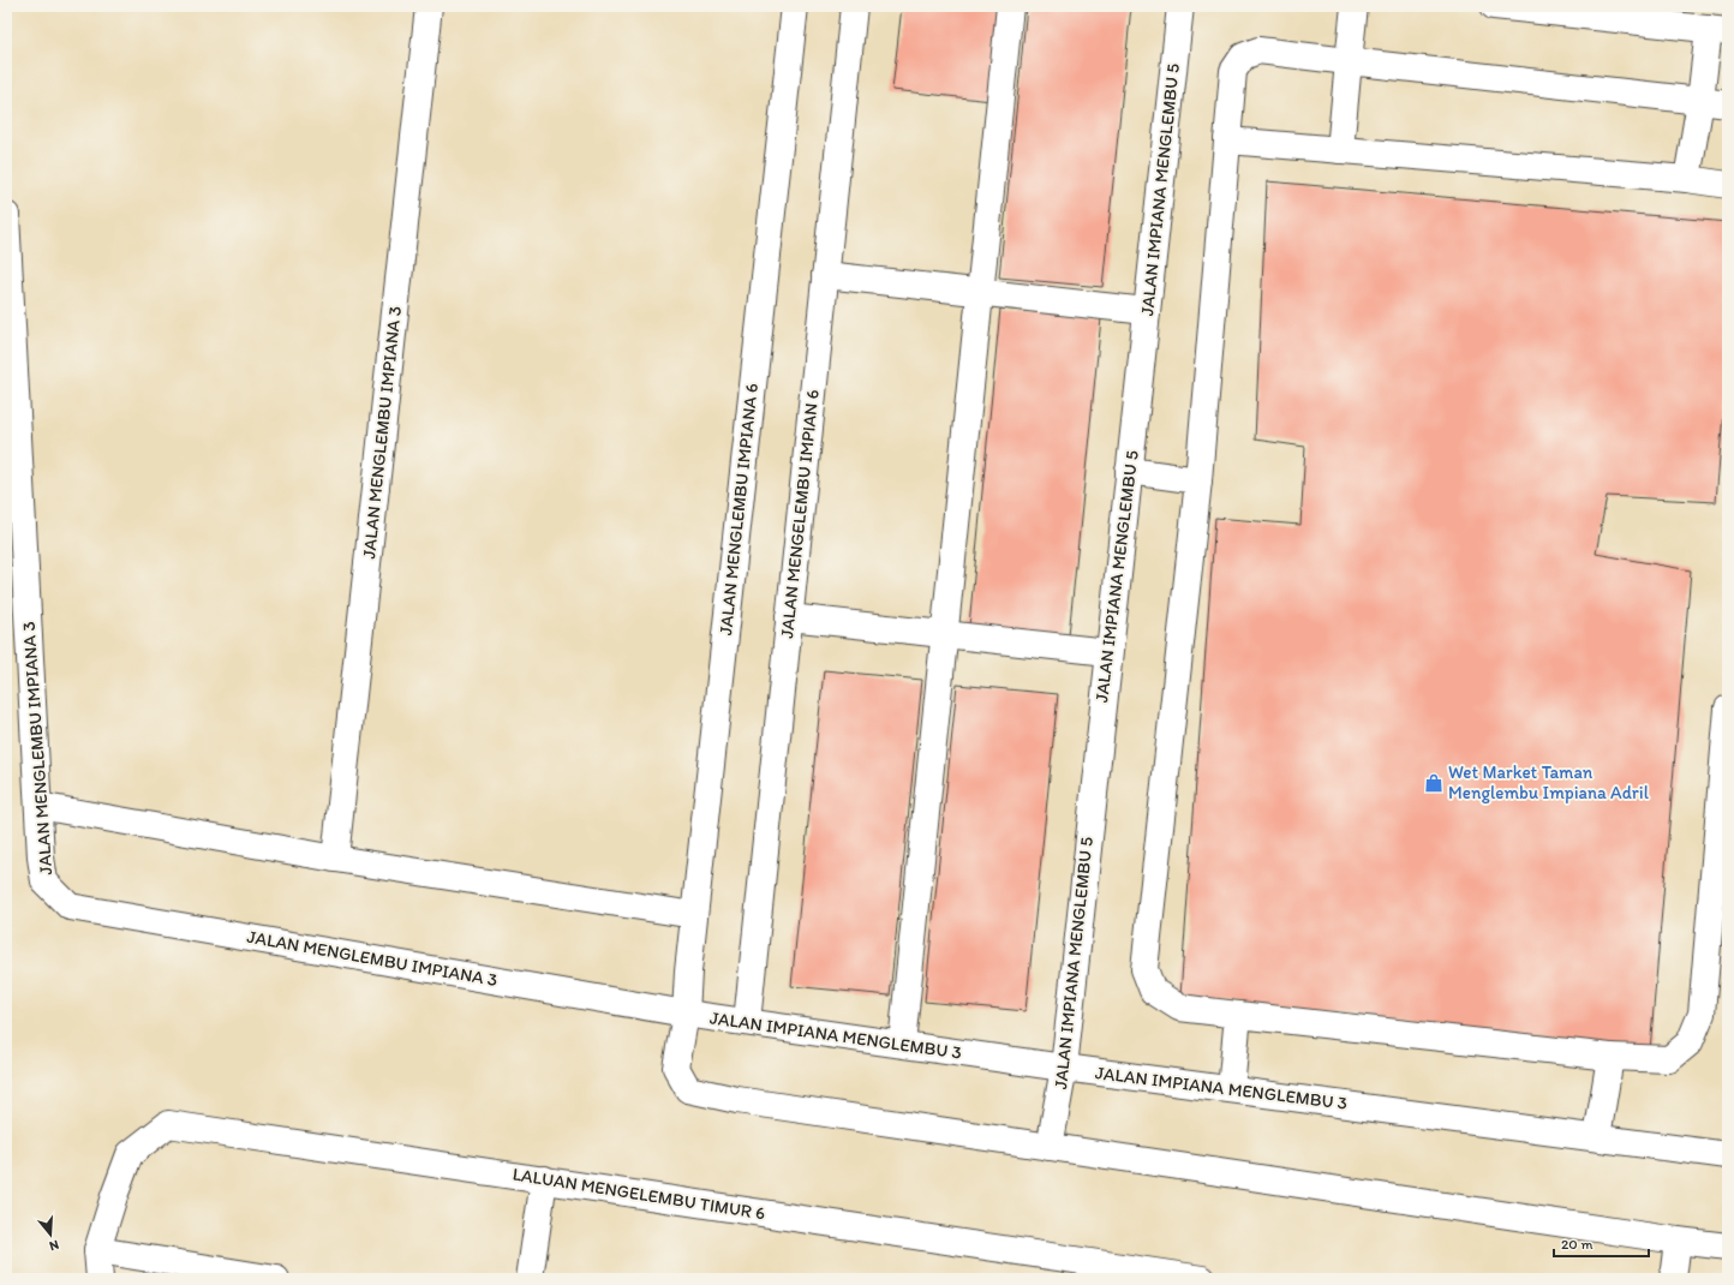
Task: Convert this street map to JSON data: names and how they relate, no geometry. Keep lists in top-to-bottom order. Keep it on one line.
{"streets":{"street":["JALAN IMPIANA MENGLEMBU 5","JALAN MENGLEMBU IMPIANA 3","JALAN MENGLEMBU IMPIANA 6","JALAN MENGELEMBU IMPIAN 6","JALAN IMPIANA MENGLEMBU 3","LALUAN MENGELEMBU TIMUR 6"]},"crossings":[["JALAN IMPIANA MENGLEMBU 5","JALAN MENGLEMBU IMPIANA 6"],["JALAN IMPIANA MENGLEMBU 5","JALAN IMPIANA MENGLEMBU 3"],["JALAN MENGLEMBU IMPIANA 3","JALAN MENGLEMBU IMPIANA 6"],["JALAN MENGLEMBU IMPIANA 3","JALAN IMPIANA MENGLEMBU 3"],["JALAN MENGLEMBU IMPIANA 6","JALAN IMPIANA MENGLEMBU 3"],["JALAN MENGELEMBU IMPIAN 6","JALAN IMPIANA MENGLEMBU 3"]],"places":{"shop":["Wet Market Taman Menglembu Impiana Adril"]},"scale_bar":"20 m","north":"bottom"}
